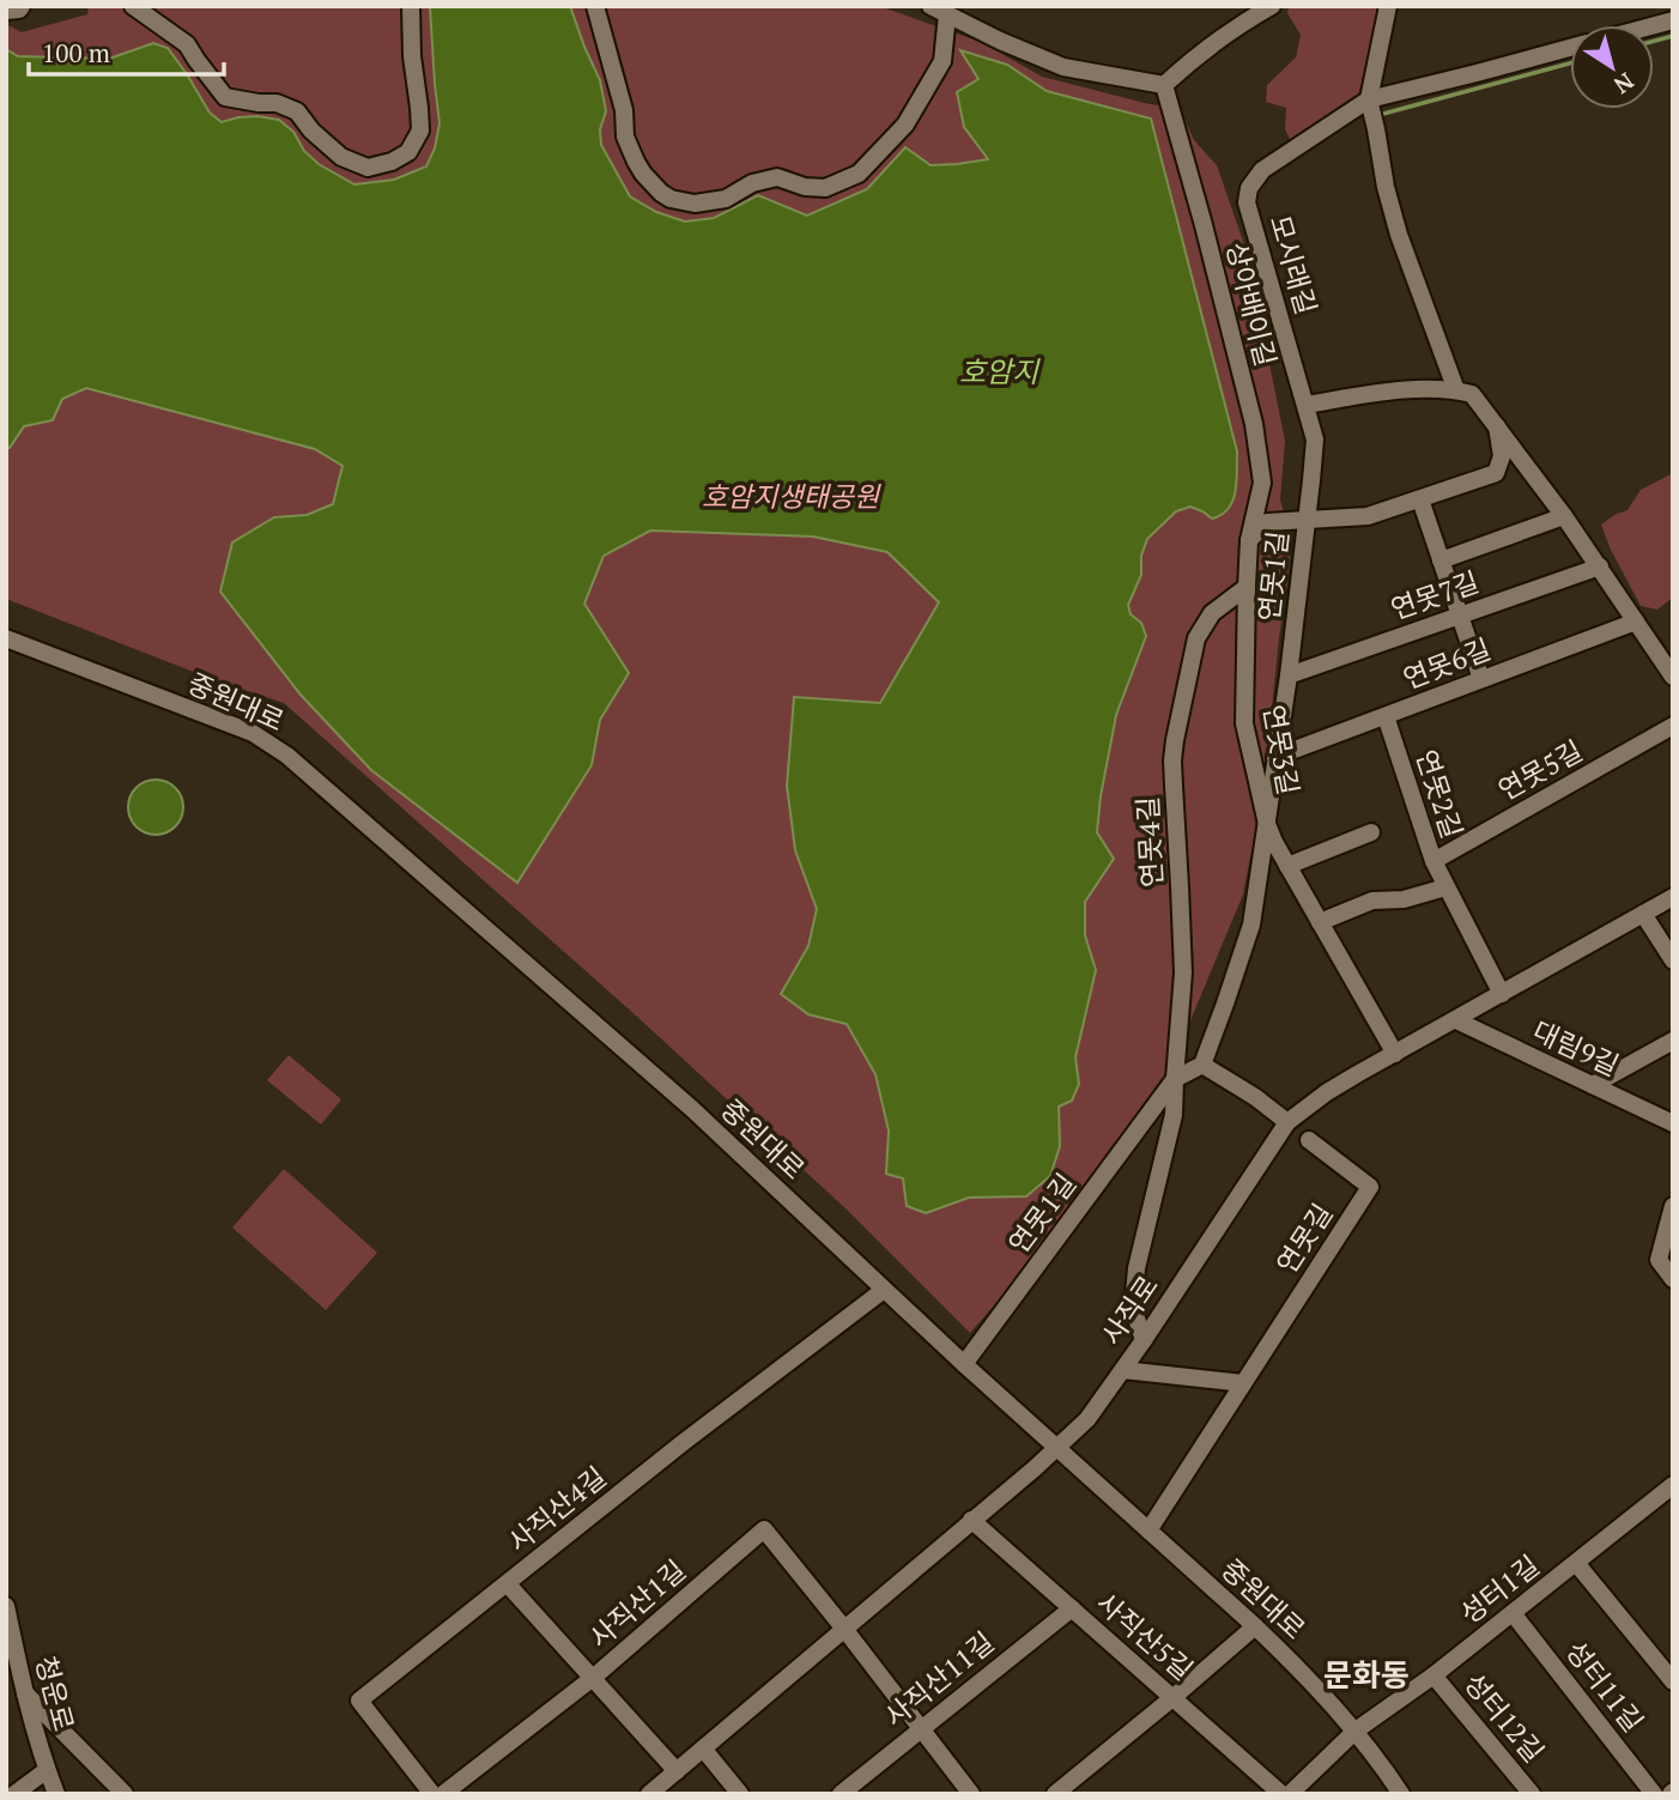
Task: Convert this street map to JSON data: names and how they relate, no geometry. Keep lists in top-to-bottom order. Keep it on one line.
{"streets":{"street":["모시래길","상아배이길","연못1길","연못7길","연못6길","중원대로","연못3길","연못5길","연못2길","연못4길","대림9길","연못길","사직로","사직산4길","성터1길","사직산1길","사직산5길","사직산11길","성터11길","청운로","성터12길"]},"crossings":[["모시래길","연못1길"],["연못1길","연못7길"],["연못1길","연못6길"],["연못1길","중원대로"],["연못1길","연못3길"],["연못1길","연못4길"],["연못6길","연못2길"],["중원대로","연못길"],["중원대로","사직로"],["중원대로","사직산4길"],["중원대로","성터1길"],["연못3길","연못4길"],["연못3길","사직로"],["연못5길","연못2길"],["연못2길","사직로"],["연못4길","사직로"],["대림9길","사직로"],["사직로","사직산1길"],["사직로","사직산5길"],["성터1길","성터11길"],["성터1길","성터12길"],["사직산5길","사직산11길"]],"districts":["문화동"],"water":["호암지"],"parks":["호암지생태공원"],"scale_bar":"100 m","north":"bottom right"}
